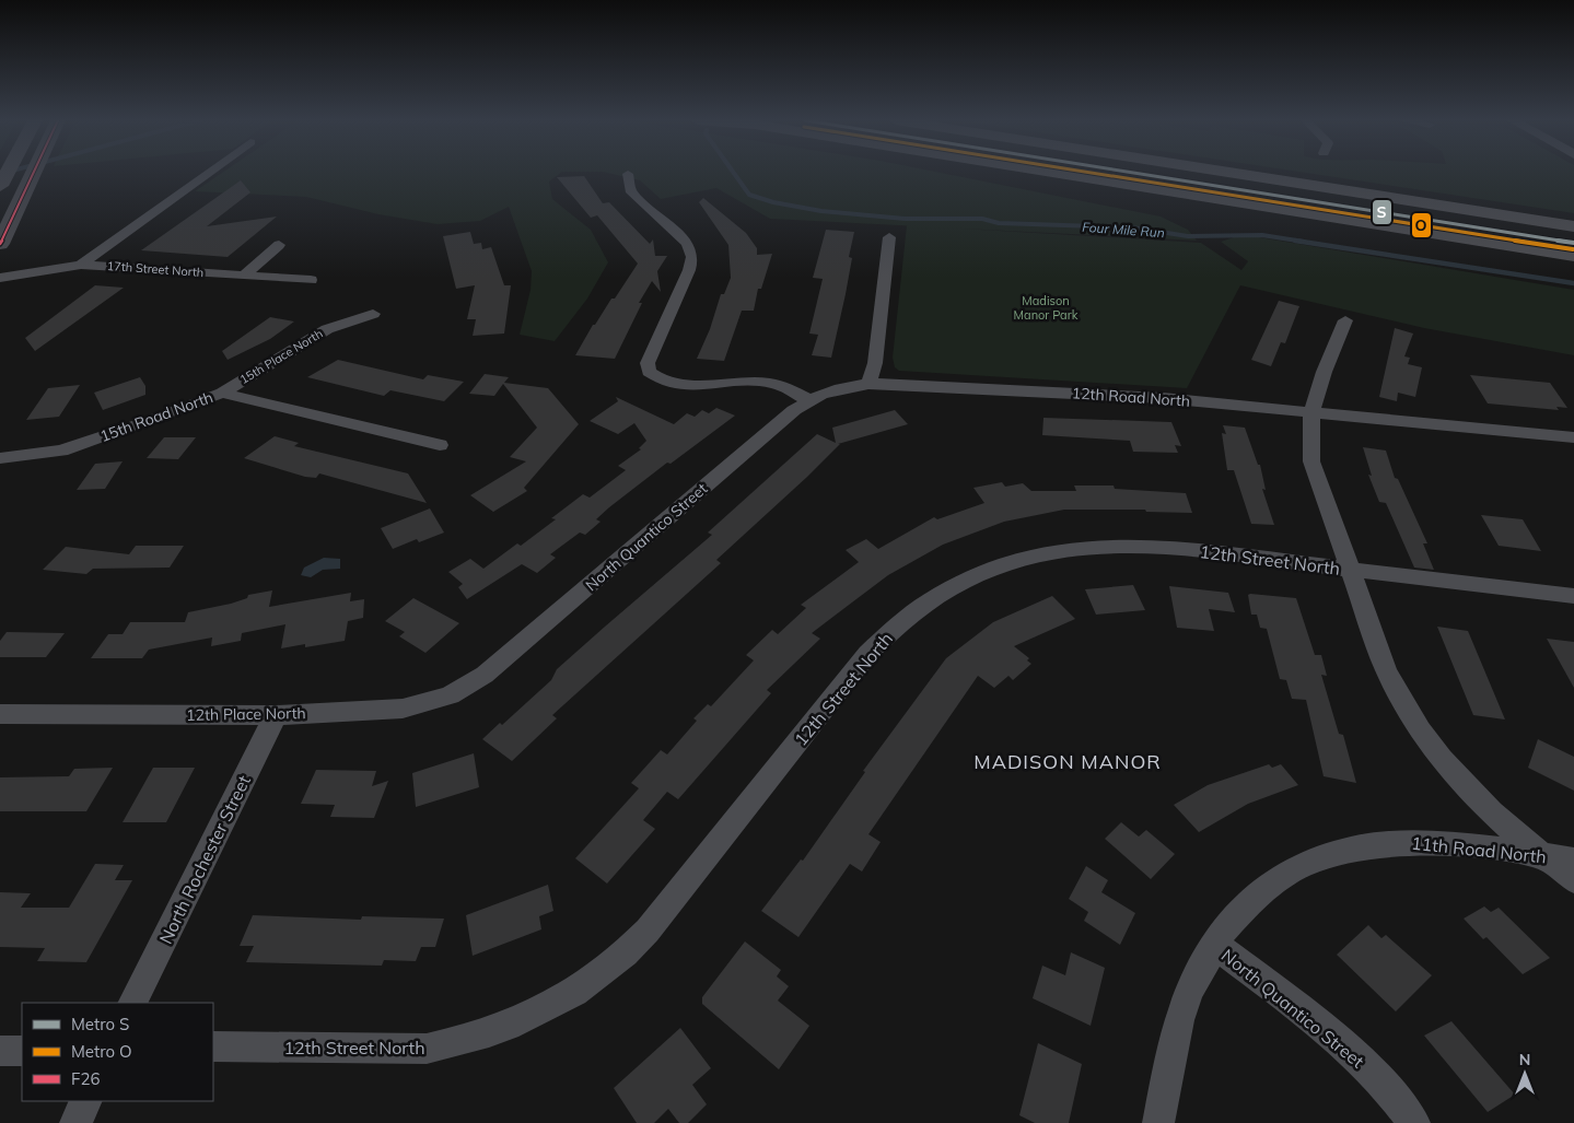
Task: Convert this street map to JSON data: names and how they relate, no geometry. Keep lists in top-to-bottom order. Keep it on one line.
{"streets":{"street":["17th Street North","15th Place North","12th Road North","15th Road North","North Quantico Street","12th Street North","12th Place North","11th Road North","North Rochester Street"]},"crossings":[["15th Place North","15th Road North"],["12th Road North","North Quantico Street"],["North Quantico Street","12th Place North"],["North Quantico Street","11th Road North"],["12th Place North","North Rochester Street"]],"districts":["MADISON MANOR"],"water":["Four Mile Run"],"parks":["Madison Manor Park"],"lines":["metro line S","metro line O","transit line F26"],"legend":["Metro S","Metro O","F26"],"north":"top"}
